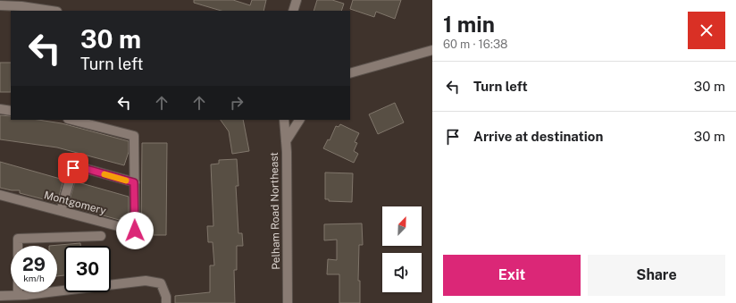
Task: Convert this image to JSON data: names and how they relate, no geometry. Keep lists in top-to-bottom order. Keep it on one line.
{"streets":{"street":["Montgomery","Pelham Road Northeast"]},"north":"top right","page":{"heading":["1 min","60 m · 16:38"],"turn":["30 m","Turn left"],"list":[{"name":"Turn left","value":"30 m"},{"name":"Arrive at destination","value":"30 m"}],"speed":"29 km/h","limit":"30","buttons":["Exit","Share"]}}
